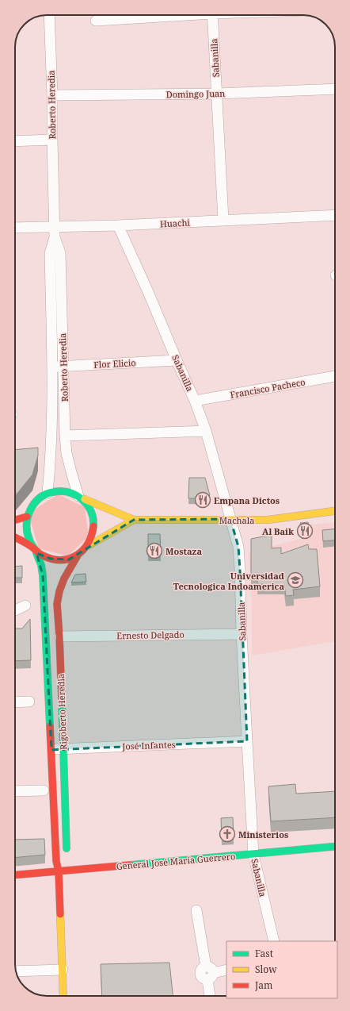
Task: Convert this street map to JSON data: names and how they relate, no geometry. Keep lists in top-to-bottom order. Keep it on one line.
{"streets":{"main road":["Machala","Rigoberto Heredia","General José María Guerrero"],"street":["Sabanilla","Domingo Juan","Roberto Heredia","Huachi","Flor Elicio","Francisco Pacheco","Ernesto Delgado","José Infantes"]},"crossings":[["Sabanilla","Domingo Juan"],["Sabanilla","Huachi"],["Sabanilla","Flor Elicio"],["Sabanilla","Francisco Pacheco"],["Sabanilla","Machala"],["Sabanilla","Ernesto Delgado"],["Sabanilla","José Infantes"],["Sabanilla","General José María Guerrero"],["Domingo Juan","Roberto Heredia"],["Roberto Heredia","Huachi"],["Roberto Heredia","Flor Elicio"],["Roberto Heredia","Machala"],["Roberto Heredia","Rigoberto Heredia"],["Machala","Rigoberto Heredia"],["Ernesto Delgado","Rigoberto Heredia"],["Rigoberto Heredia","José Infantes"],["Rigoberto Heredia","General José María Guerrero"]],"places":{"restaurant":["Empana Dictos","Al Baik","Mostaza"],"school or university":["Universidad Tecnologica Indoamerica"],"church":["Ministerios"]},"legend":["Fast","Slow","Jam"]}
